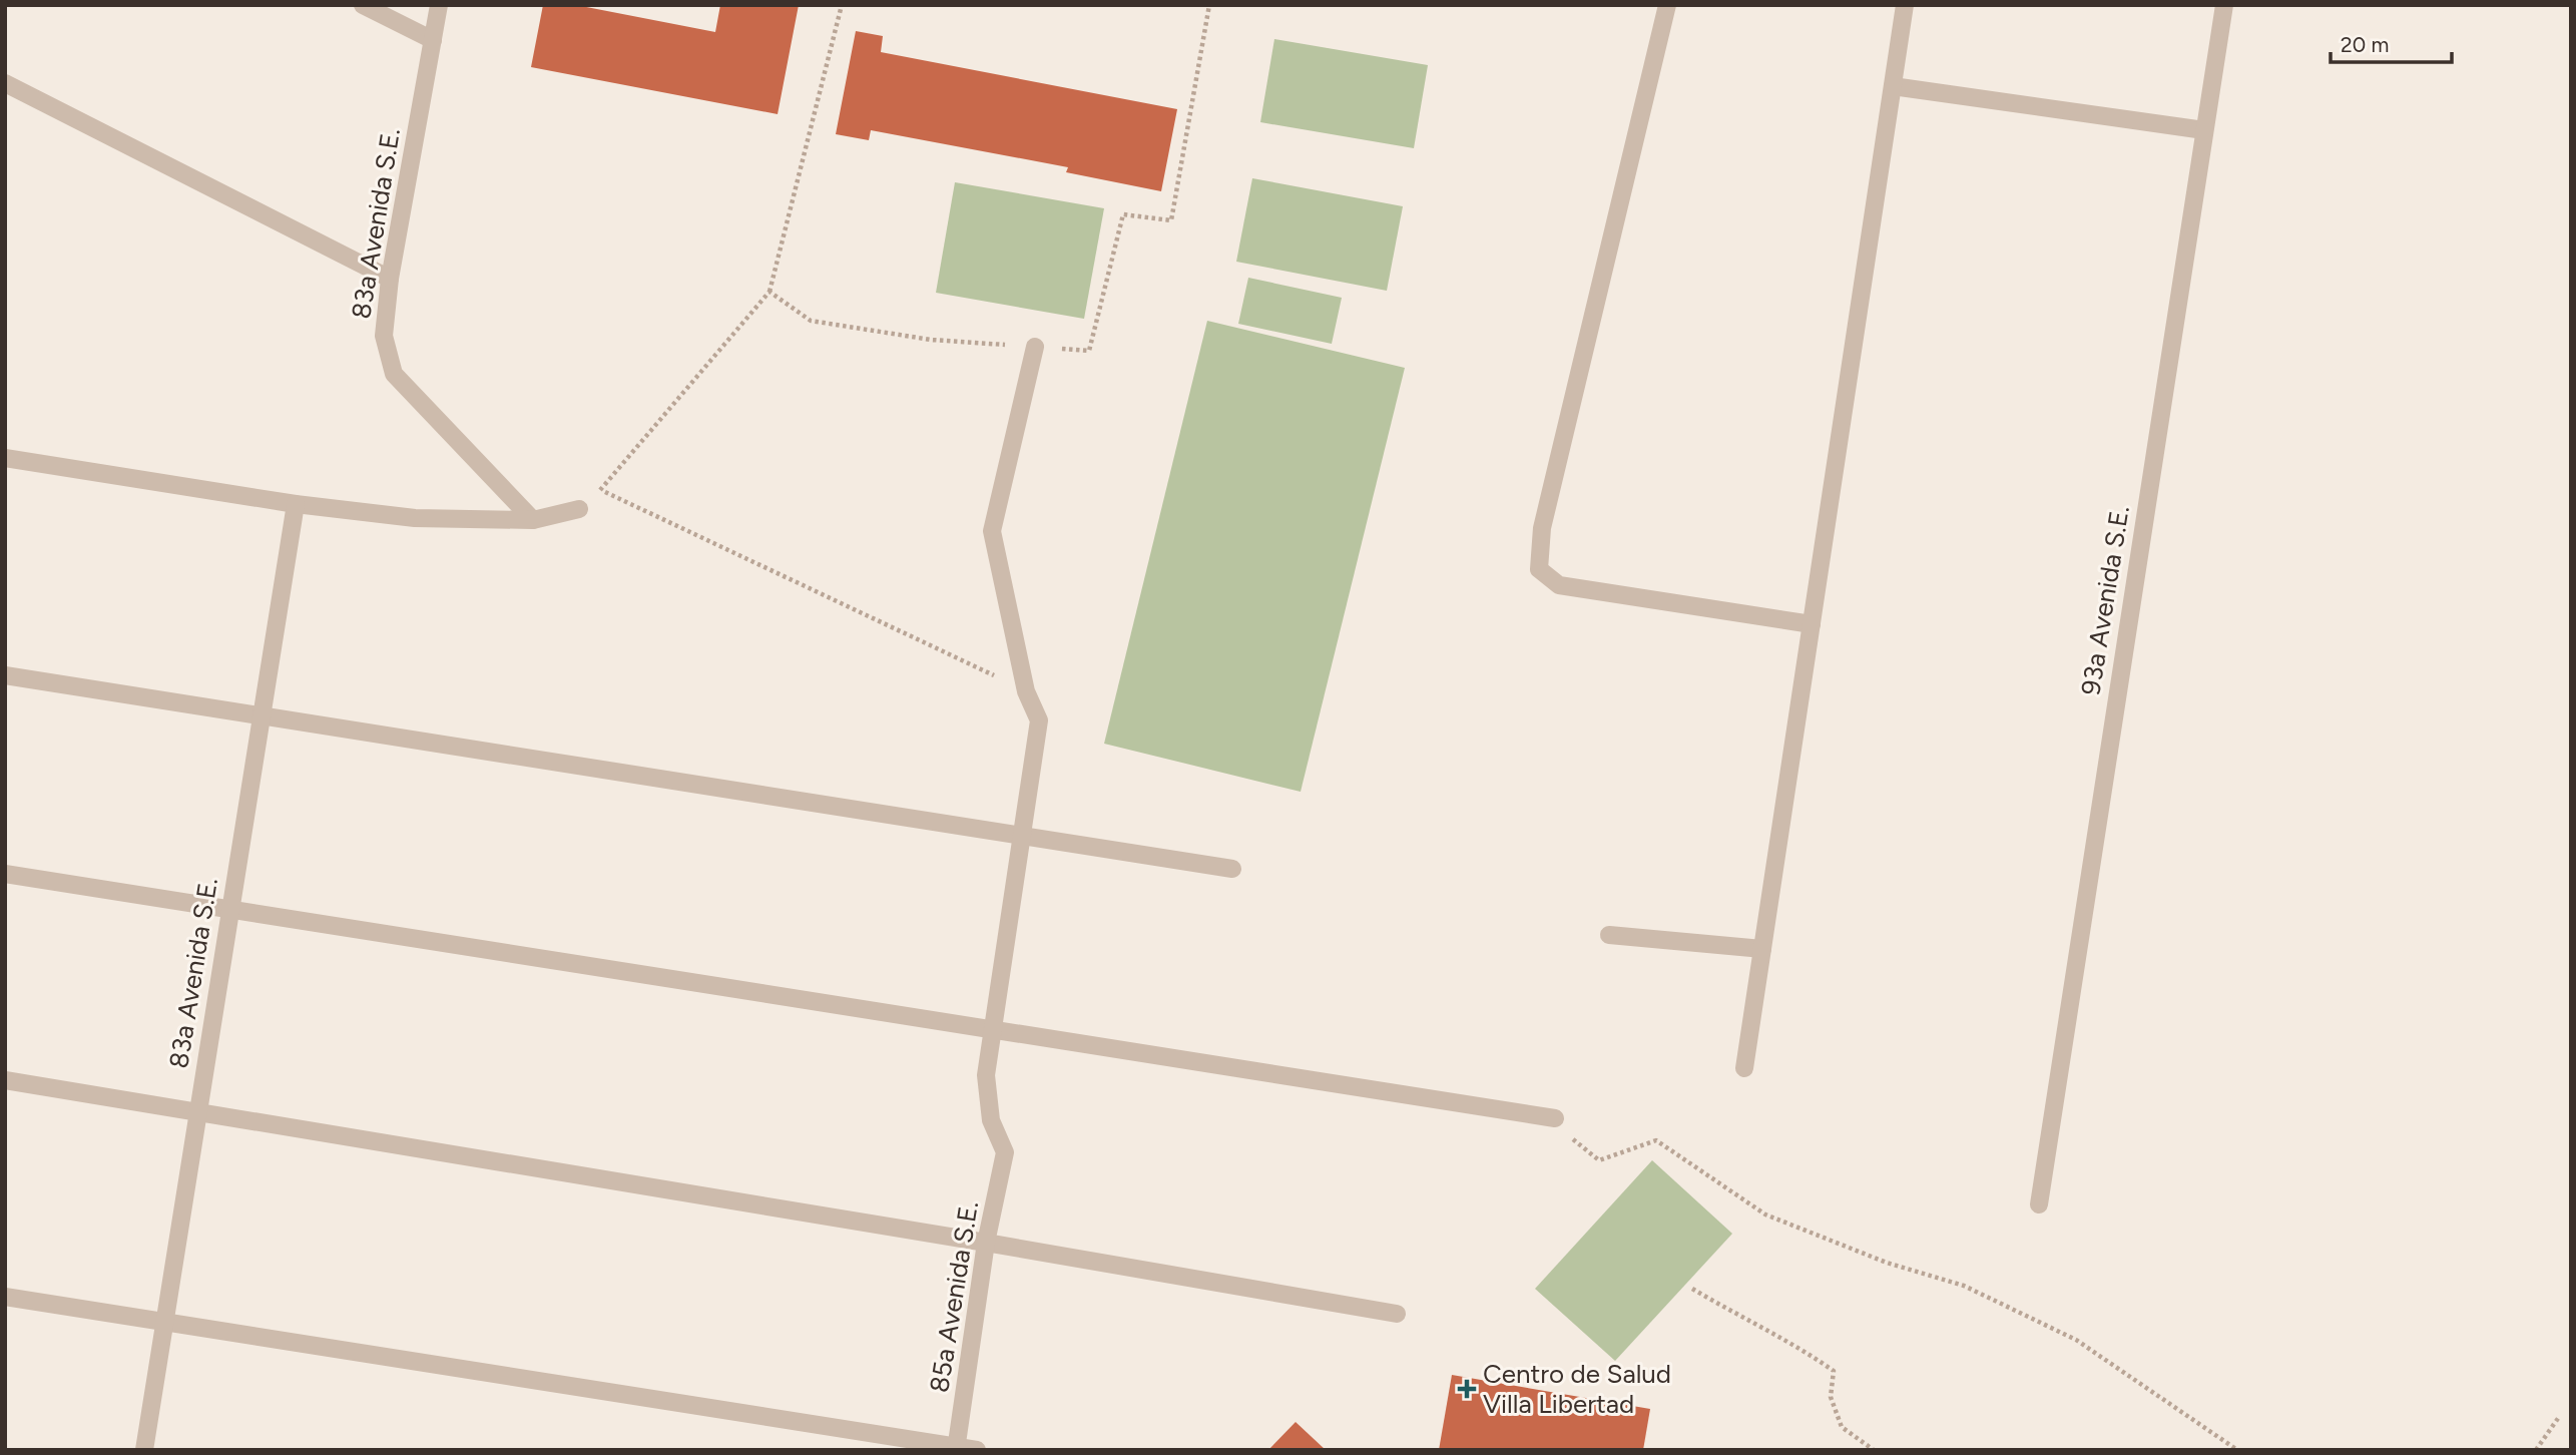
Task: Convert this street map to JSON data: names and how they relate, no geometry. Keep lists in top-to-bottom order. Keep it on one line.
{"streets":{"street":["83a Avenida S.E.","93a Avenida S.E.","85a Avenida S.E."]},"places":{"health":["Centro de Salud Villa Libertad"]},"scale_bar":"20 m"}
